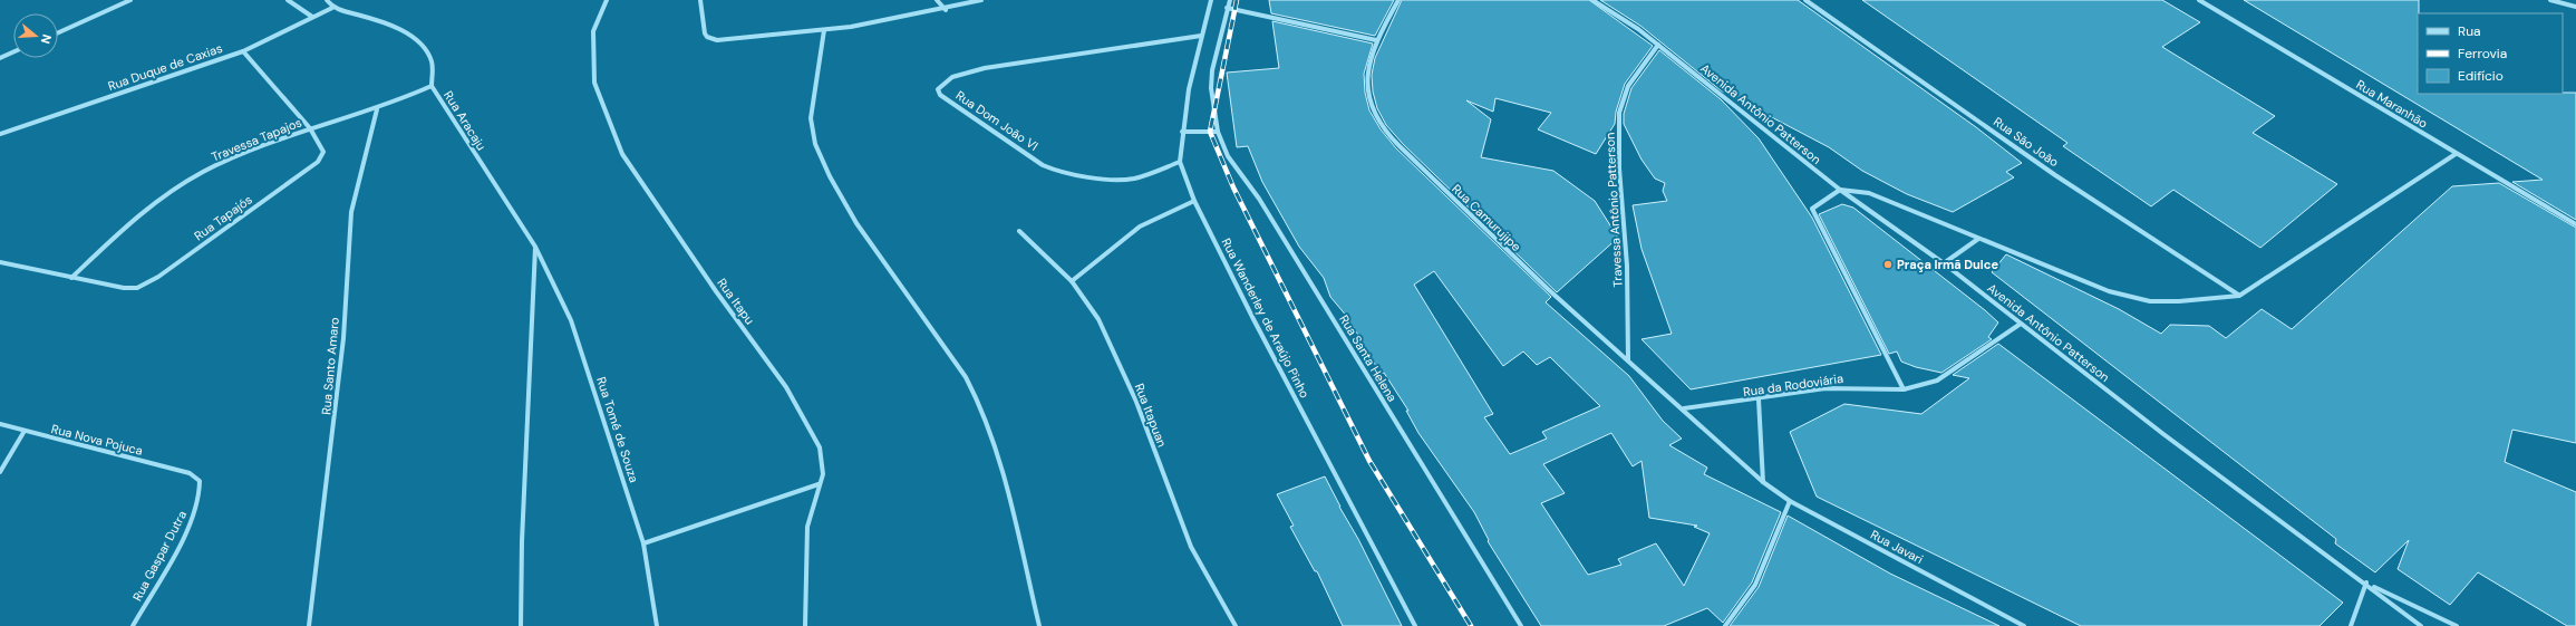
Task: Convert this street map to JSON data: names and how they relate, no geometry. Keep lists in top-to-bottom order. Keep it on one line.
{"streets":{"street":["Rua Duque de Caxias","Rua Maranhão","Avenida Antônio Patterson","Rua Aracaju","Rua Dom João VI","Travessa Tapajos","Rua São João","Travessa Antônio Patterson","Rua Tapajós","Rua Camurujipe","Rua Itapu","Rua Wanderley de Araújo Pinho","Rua Santa Helena","Rua Santo Amaro","Rua da Rodoviária","Rua Itapuan","Rua Tomé de Souza","Rua Nova Pojuca","Rua Javari","Rua Gaspar Dutra"]},"crossings":[["Rua Duque de Caxias","Rua Aracaju"],["Rua Duque de Caxias","Rua Tapajós"],["Avenida Antônio Patterson","Travessa Antônio Patterson"],["Avenida Antônio Patterson","Rua da Rodoviária"],["Rua Aracaju","Travessa Tapajos"],["Rua Aracaju","Rua Tomé de Souza"],["Rua Dom João VI","Rua Wanderley de Araújo Pinho"],["Travessa Tapajos","Rua Tapajós"],["Travessa Tapajos","Rua Santo Amaro"],["Travessa Antônio Patterson","Rua Camurujipe"],["Rua Camurujipe","Rua da Rodoviária"],["Rua Camurujipe","Rua Javari"],["Rua da Rodoviária","Rua Javari"],["Rua Nova Pojuca","Rua Gaspar Dutra"]],"places":["Praça Irmã Dulce"],"legend":["Rua","Ferrovia","Edifício"],"north":"right"}
